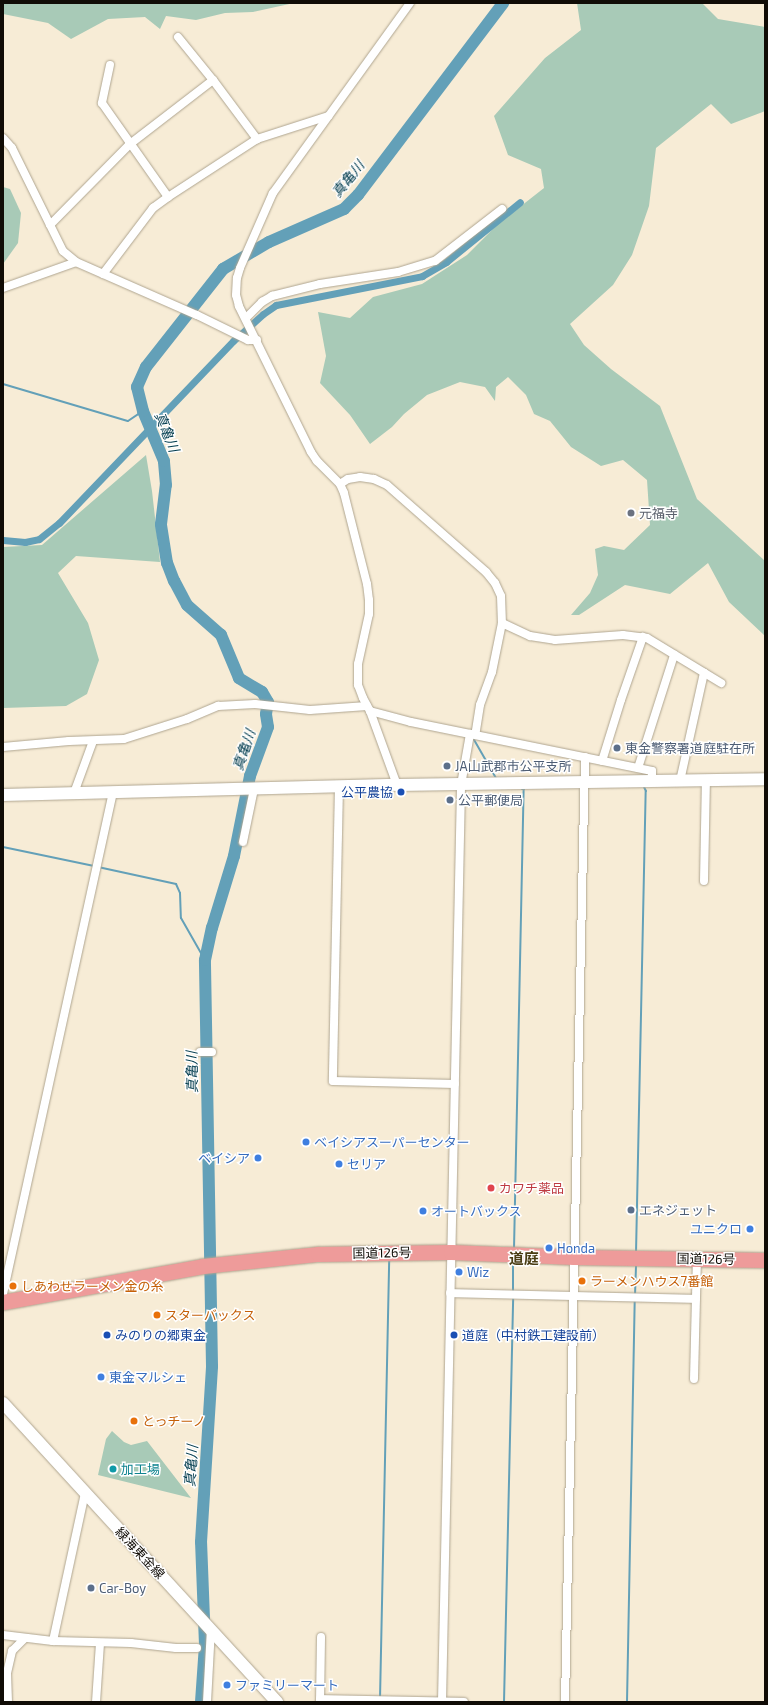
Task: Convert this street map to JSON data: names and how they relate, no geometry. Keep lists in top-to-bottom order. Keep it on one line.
{"streets":{"highway":["国道126号"],"street":["緑海東金線"]},"districts":["道庭"],"water":["真亀川"],"places":["元福寺","東金警察署道庭駐在所","JA山武郡市公平支所","公平農協","公平郵便局","ベイシアスーパーセンター","ベイシア","セリア","カワチ薬品","エネジェット","オートバックス","ユニクロ","Honda","Wiz","ラーメンハウス7番館","しあわせラーメン金の糸","スターバックス","みのりの郷東金","道庭（中村鉄工建設前）","東金マルシェ","とっチーノ","加工場","Car-Boy","ファミリーマート"]}
